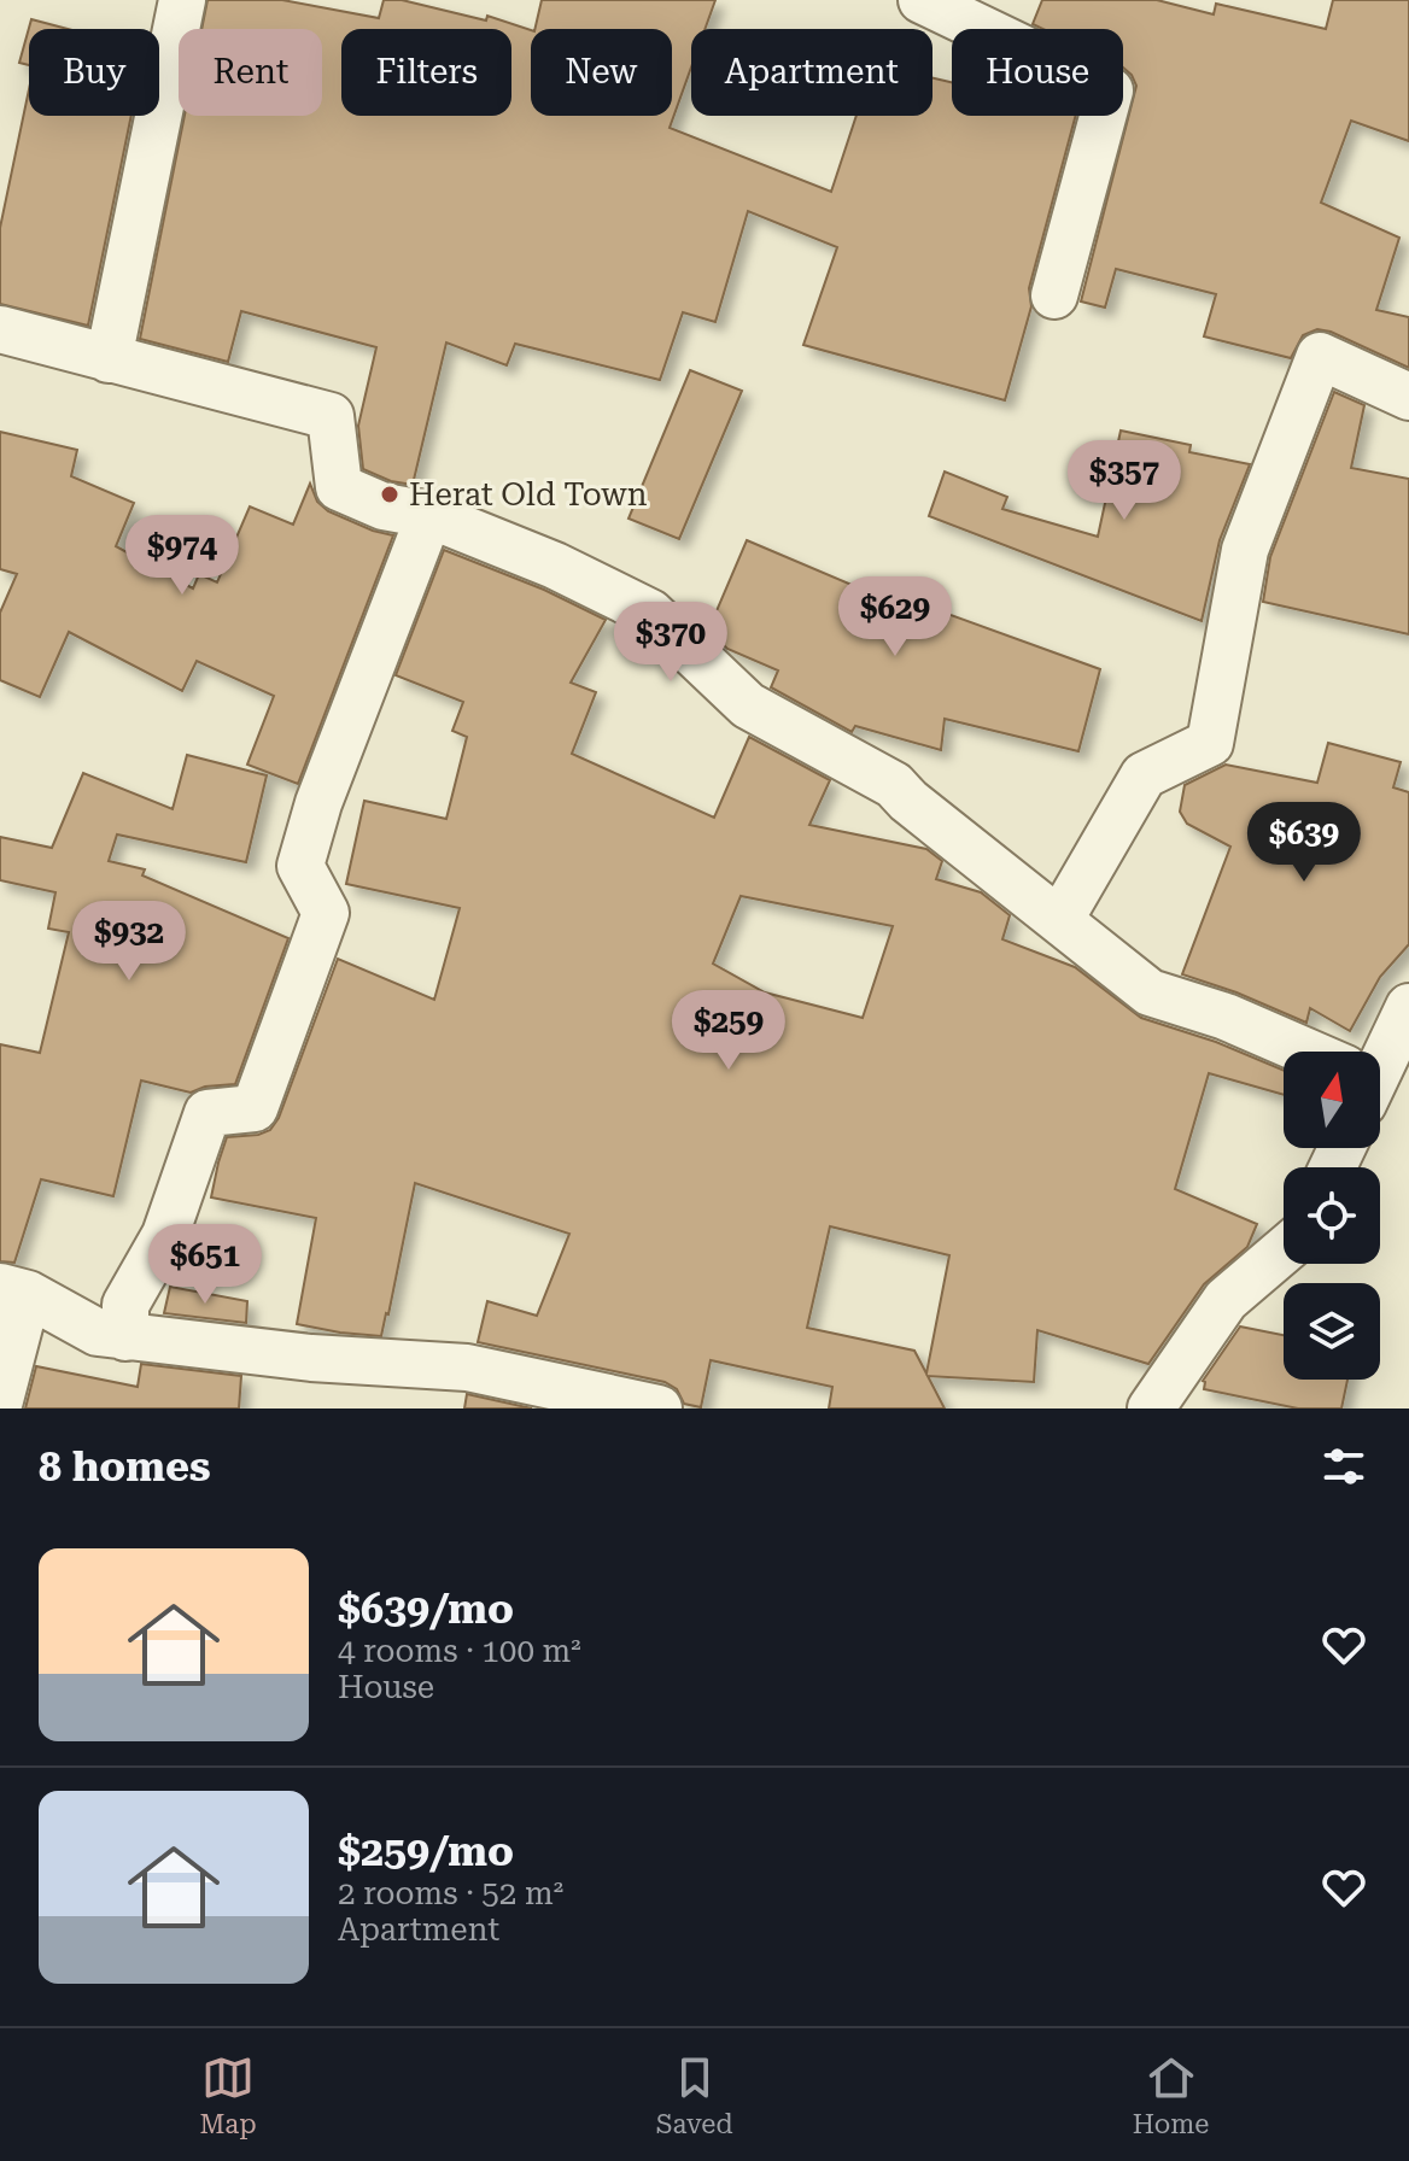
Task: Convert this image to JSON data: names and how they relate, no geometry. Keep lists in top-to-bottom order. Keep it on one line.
{"places":["Herat Old Town"],"north":"top","page":{"chip":["Buy","Rent","Filters","New","Apartment","House"],"price":["$357","$974","$629","$370","$639","$932","$259","$651"],"heading":"8 homes","list":[{"name":"$639/mo","note":"4 rooms · 100 m² · House"},{"name":"$259/mo","note":"2 rooms · 52 m² · Apartment"}],"tabs":["Map","Saved","Home"]}}
